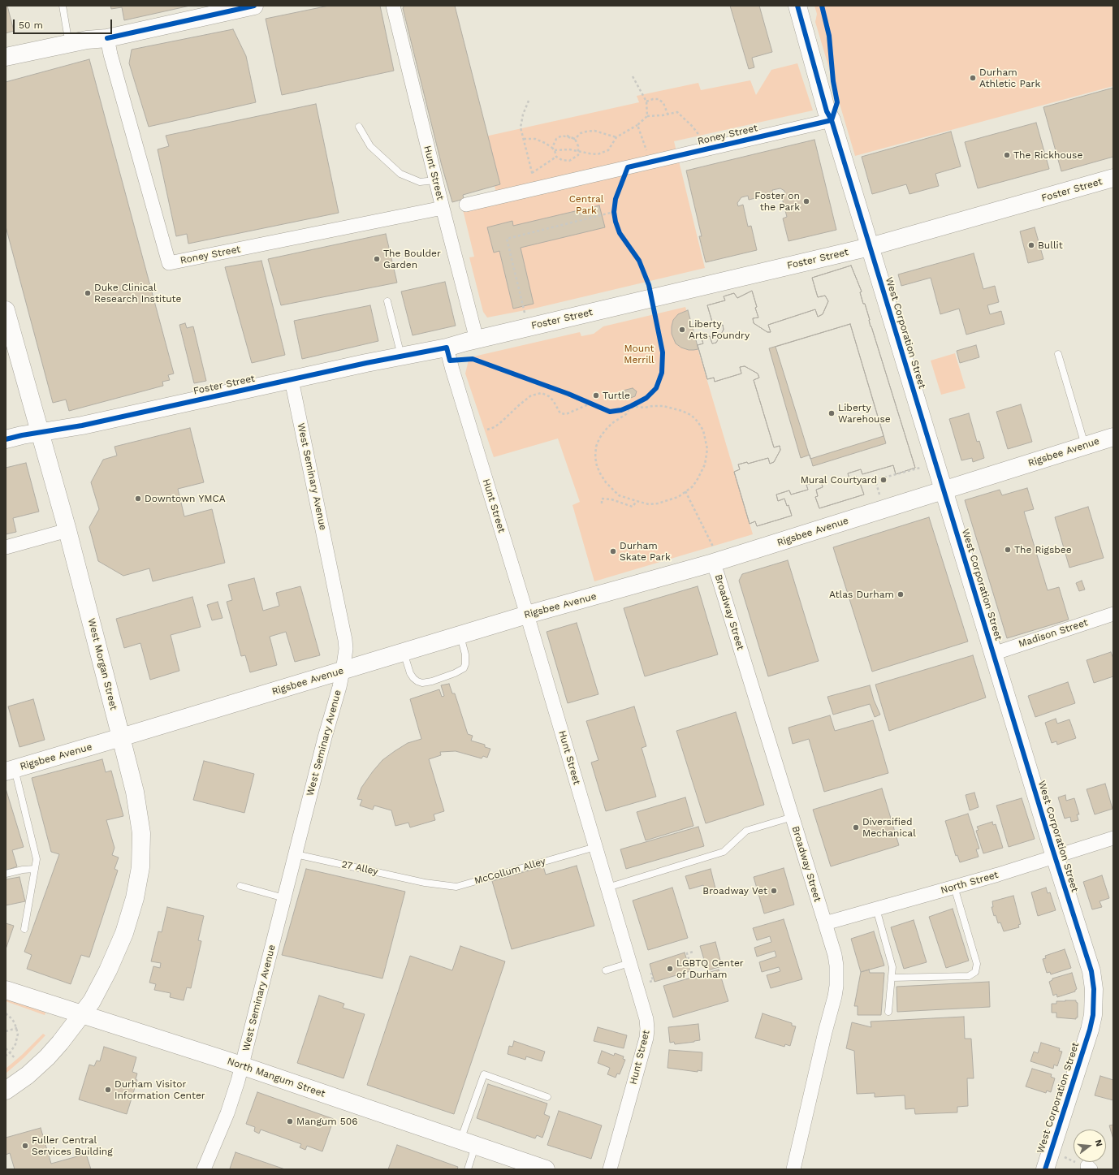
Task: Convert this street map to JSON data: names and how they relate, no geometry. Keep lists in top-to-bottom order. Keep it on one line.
{"streets":{"street":["Roney Street","Hunt Street","Foster Street","West Corporation Street","Rigsbee Avenue","West Seminary Avenue","Broadway Street","Madison Street","West Morgan Street","North Street","North Mangum Street"],"lane":["27 Alley","McCollum Alley"]},"crossings":[["Roney Street","Hunt Street"],["Roney Street","West Corporation Street"],["Hunt Street","Foster Street"],["Hunt Street","Rigsbee Avenue"],["Hunt Street","McCollum Alley"],["Foster Street","West Corporation Street"],["Foster Street","West Seminary Avenue"],["Foster Street","West Morgan Street"],["West Corporation Street","Rigsbee Avenue"],["West Corporation Street","Madison Street"],["West Corporation Street","North Street"],["Rigsbee Avenue","West Seminary Avenue"],["Rigsbee Avenue","Broadway Street"],["Rigsbee Avenue","West Morgan Street"],["West Seminary Avenue","27 Alley"],["West Seminary Avenue","North Mangum Street"],["Broadway Street","North Street"],["West Morgan Street","North Mangum Street"],["27 Alley","McCollum Alley"]],"parks":["Central Park","Mount Merrill"],"places":["Durham Athletic Park","The Rickhouse","Foster on the Park","Bullit","The Boulder Garden","Duke Clinical Research Institute","Liberty Arts Foundry","Turtle","Liberty Warehouse","Mural Courtyard","Downtown YMCA","The Rigsbee","Durham Skate Park","Atlas Durham","Diversified Mechanical","Broadway Vet","LGBTQ Center of Durham","Durham Visitor Information Center","Mangum 506","Fuller Central Services Building"],"scale_bar":"50 m","north":"right"}
